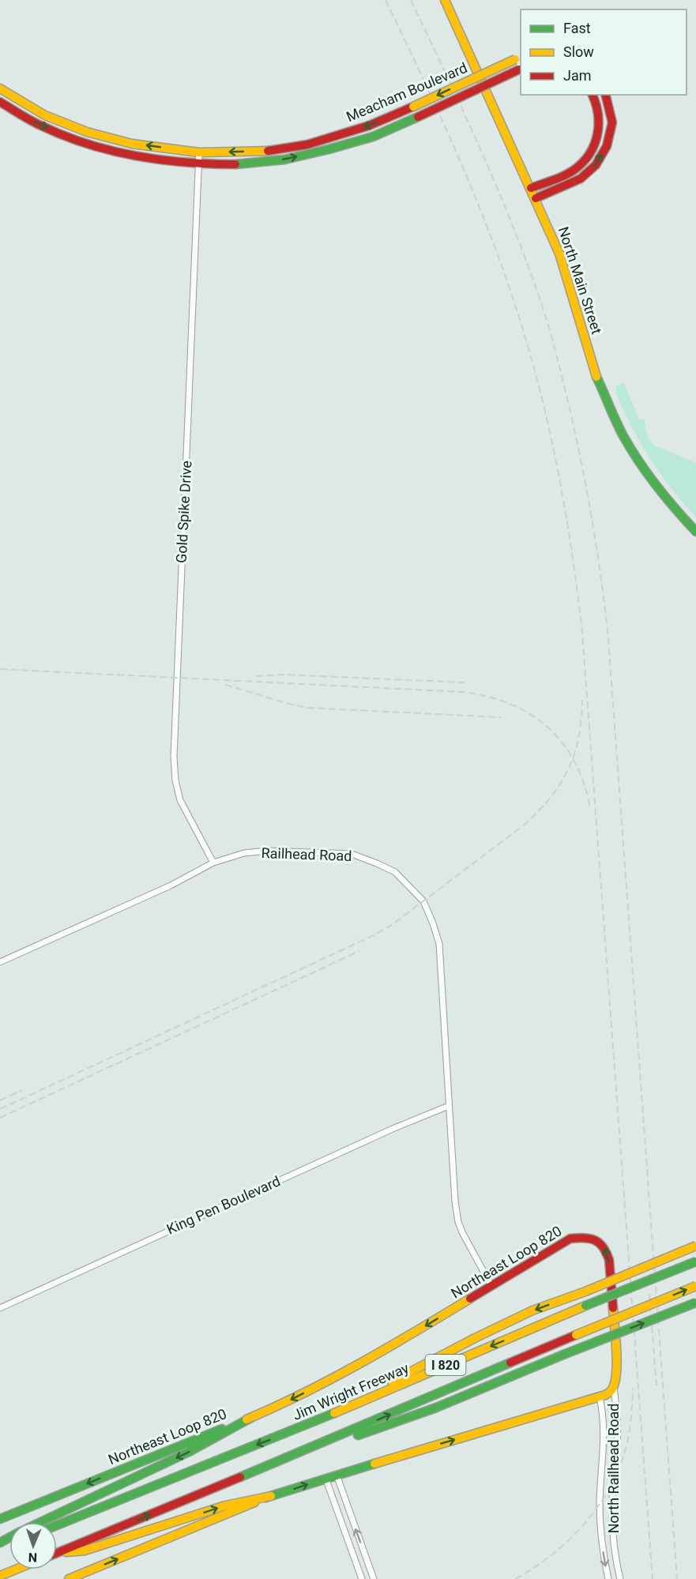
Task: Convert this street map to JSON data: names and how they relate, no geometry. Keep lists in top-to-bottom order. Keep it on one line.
{"streets":{"main road":["Meacham Boulevard","North Main Street","Northeast Loop 820","I 820","Jim Wright Freeway"],"street":["Gold Spike Drive","Railhead Road","King Pen Boulevard","North Railhead Road"]},"crossings":[["Meacham Boulevard","Gold Spike Drive"],["Gold Spike Drive","Railhead Road"],["Railhead Road","King Pen Boulevard"],["Railhead Road","Northeast Loop 820"],["Northeast Loop 820","North Railhead Road"]],"legend":["Fast","Slow","Jam"],"north":"bottom"}
